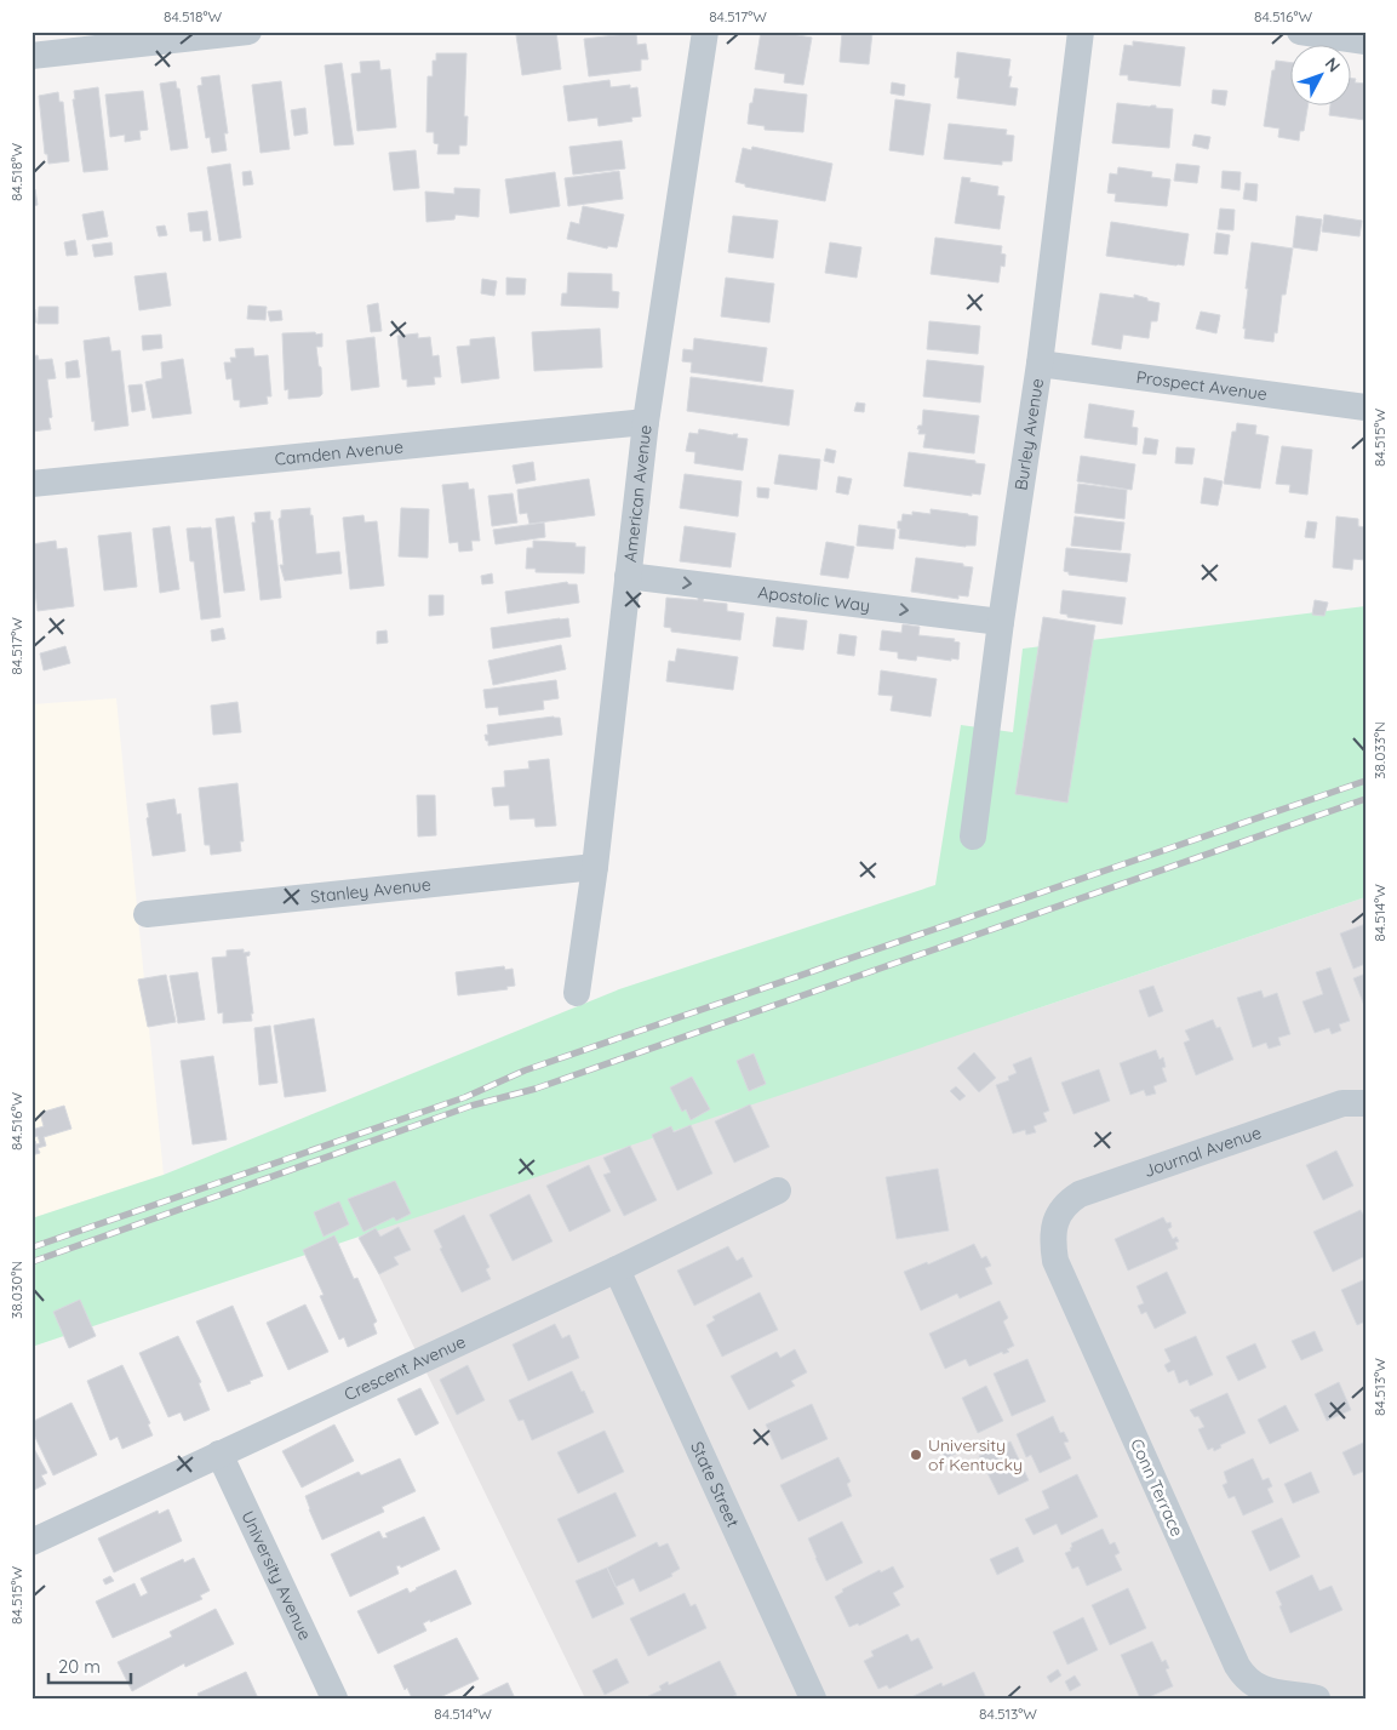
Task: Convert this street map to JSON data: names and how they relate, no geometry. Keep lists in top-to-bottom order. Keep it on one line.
{"streets":{"street":["Prospect Avenue","Burley Avenue","Camden Avenue","American Avenue","Apostolic Way","Stanley Avenue","Journal Avenue","Crescent Avenue","State Street","Conn Terrace","University Avenue"]},"crossings":[["Prospect Avenue","Burley Avenue"],["Burley Avenue","Apostolic Way"],["Camden Avenue","American Avenue"],["American Avenue","Apostolic Way"],["American Avenue","Stanley Avenue"],["Journal Avenue","Conn Terrace"],["Crescent Avenue","State Street"],["Crescent Avenue","University Avenue"]],"one_way":["Apostolic Way"],"places":["University of Kentucky"],"scale_bar":"20 m","north":"top right","coordinates":["84.518°W","84.517°W","84.516°W","84.515°W","38.033°N","84.514°W","38.030°N","84.513°W"]}
